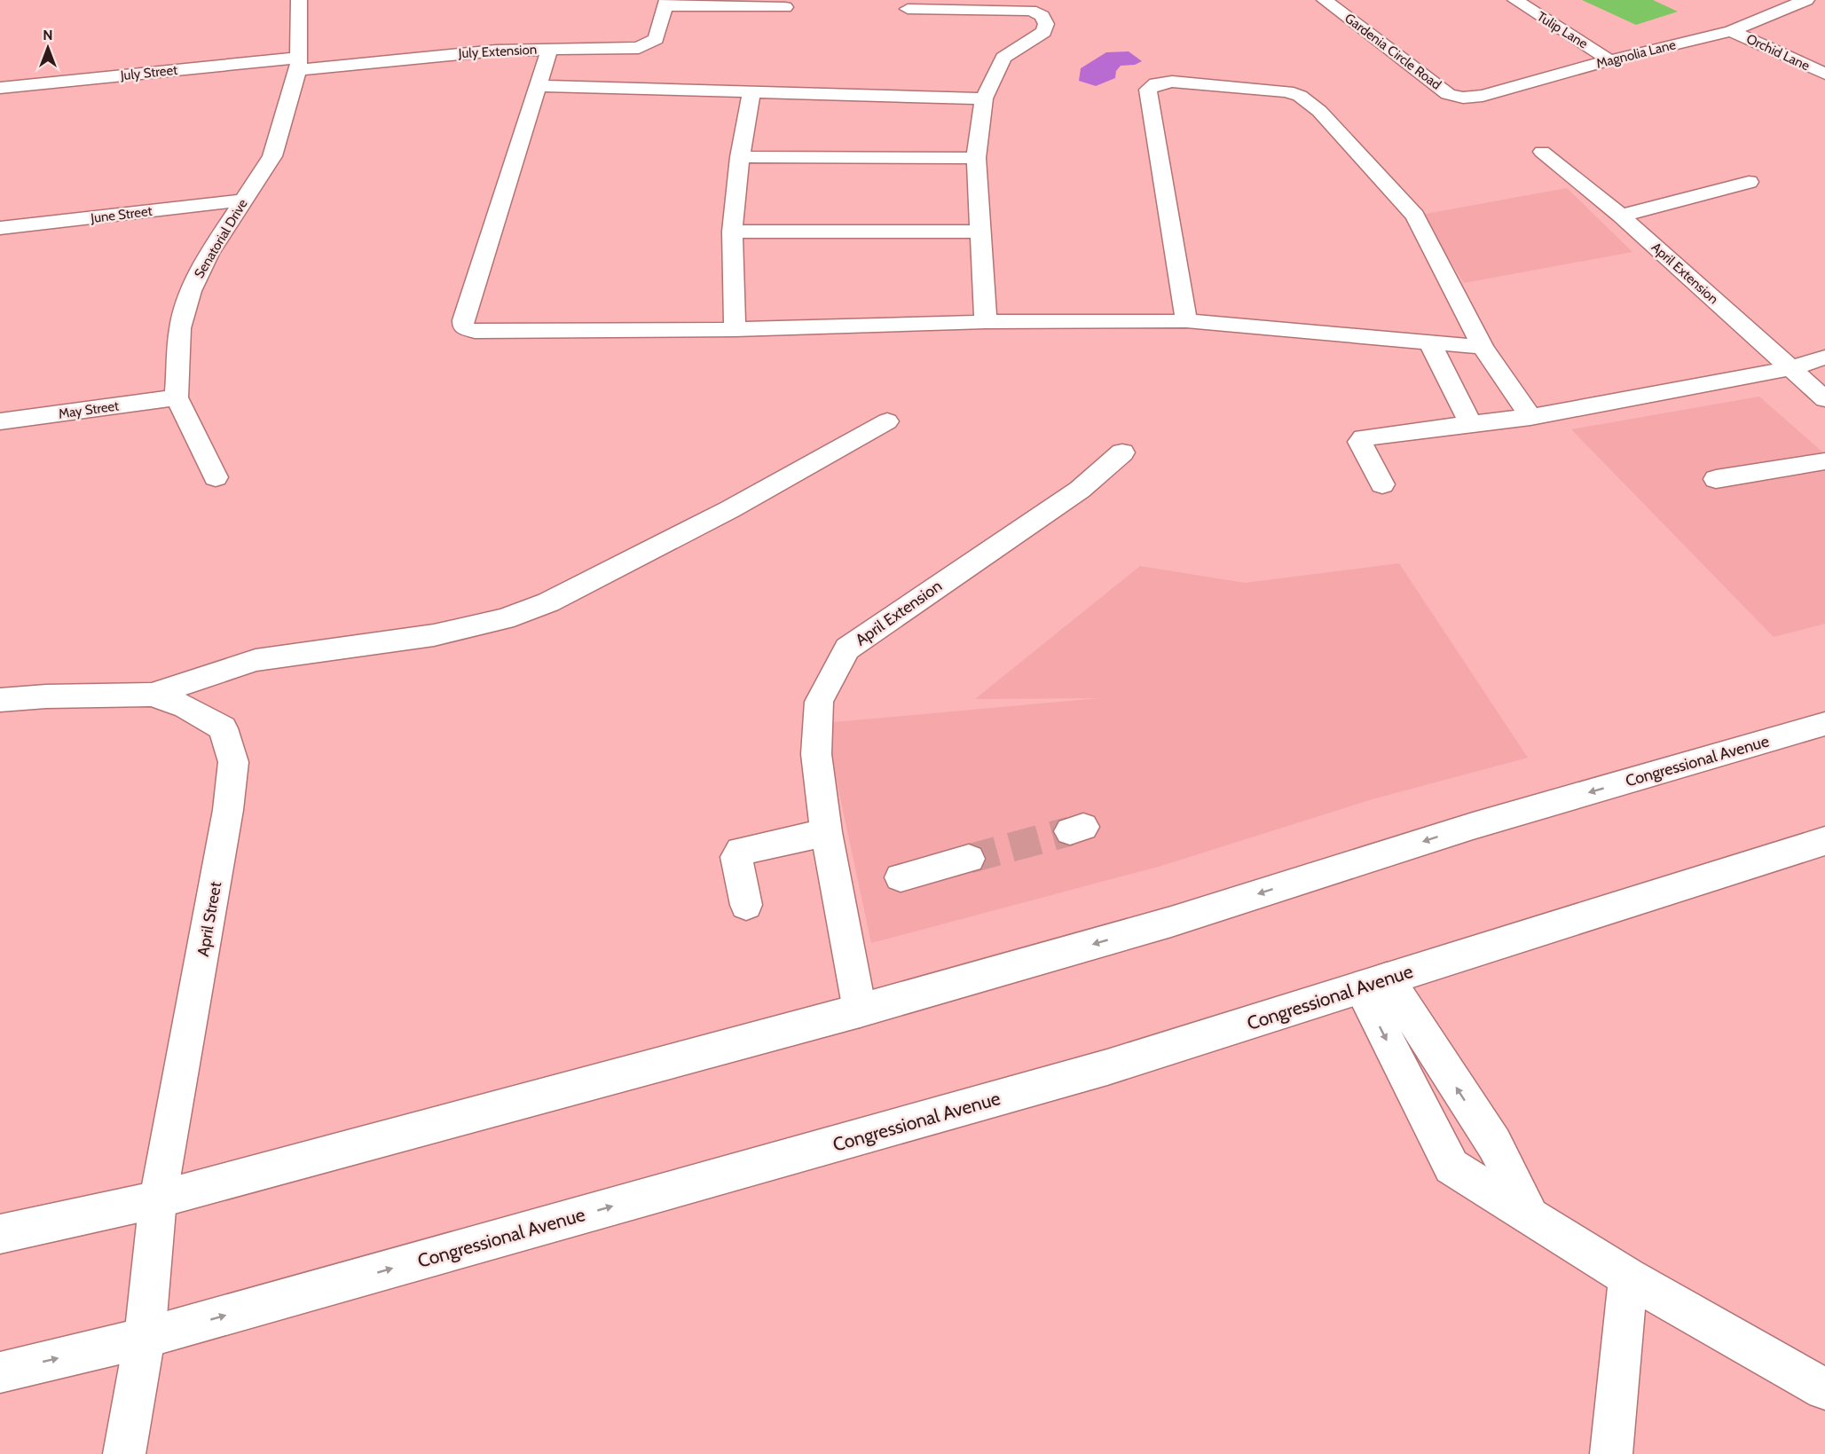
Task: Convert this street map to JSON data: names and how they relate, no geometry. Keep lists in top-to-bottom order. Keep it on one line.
{"streets":{"street":["Tulip Lane","July Extension","Gardenia Circle Road","Orchid Lane","Magnolia Lane","July Street","June Street","Senatorial Drive","April Extension","May Street","Congressional Avenue","April Street"]},"crossings":[["Tulip Lane","Magnolia Lane"],["July Extension","July Street"],["July Extension","Senatorial Drive"],["Gardenia Circle Road","Magnolia Lane"],["Orchid Lane","Magnolia Lane"],["July Street","Senatorial Drive"],["June Street","Senatorial Drive"],["Senatorial Drive","May Street"],["April Extension","Congressional Avenue"],["Congressional Avenue","April Street"]],"north":"top"}
